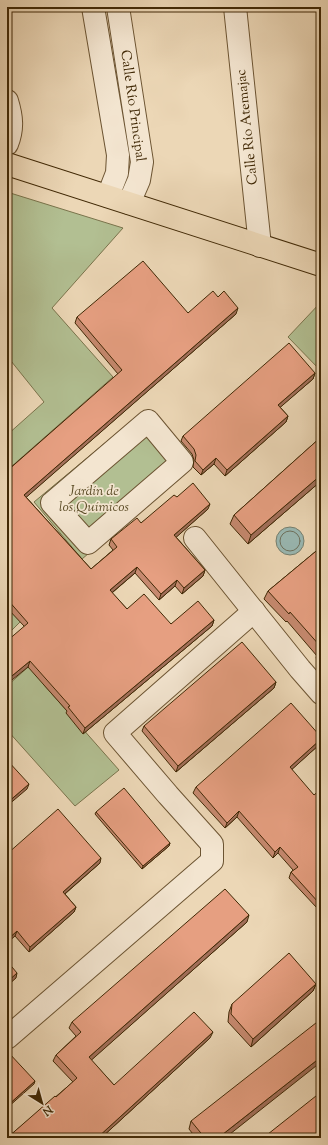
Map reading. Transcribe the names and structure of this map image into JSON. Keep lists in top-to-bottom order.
{
  "streets": {
    "street": ["Calle Río Principal", "Calle Río Atemajac"]
  },
  "parks": ["Jardín de los Químicos"],
  "north": "bottom right"
}
